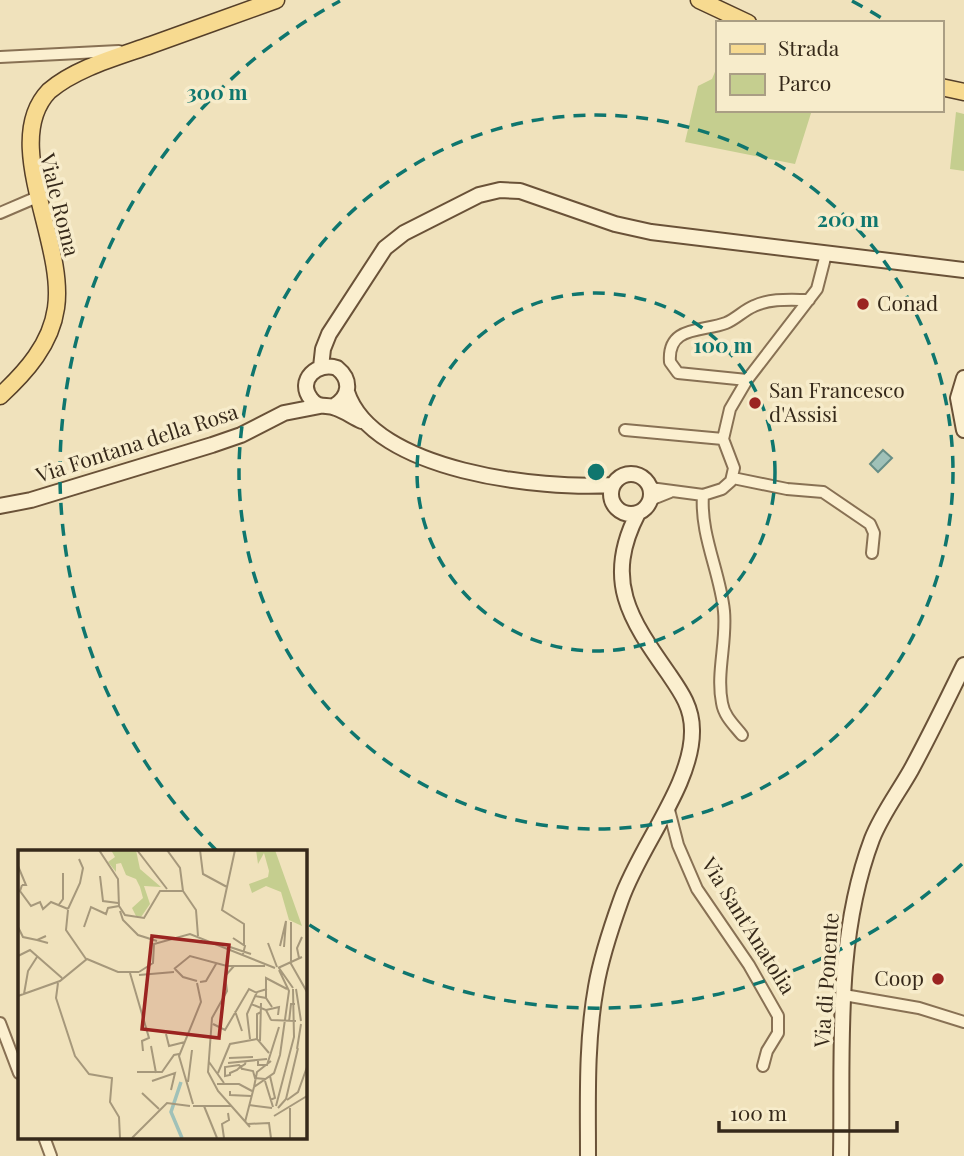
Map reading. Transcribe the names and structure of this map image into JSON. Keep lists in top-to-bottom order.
{
  "streets": {
    "main road": ["Viale Roma", "Via Fontana della Rosa", "Via di Ponente"],
    "street": ["Via Sant'Anatolia"]
  },
  "places": ["Conad", "San Francesco d'Assisi", "Coop"],
  "legend": ["Strada", "Parco"],
  "scale_bar": "100 m",
  "rings": ["300 m", "200 m", "100 m"]
}
